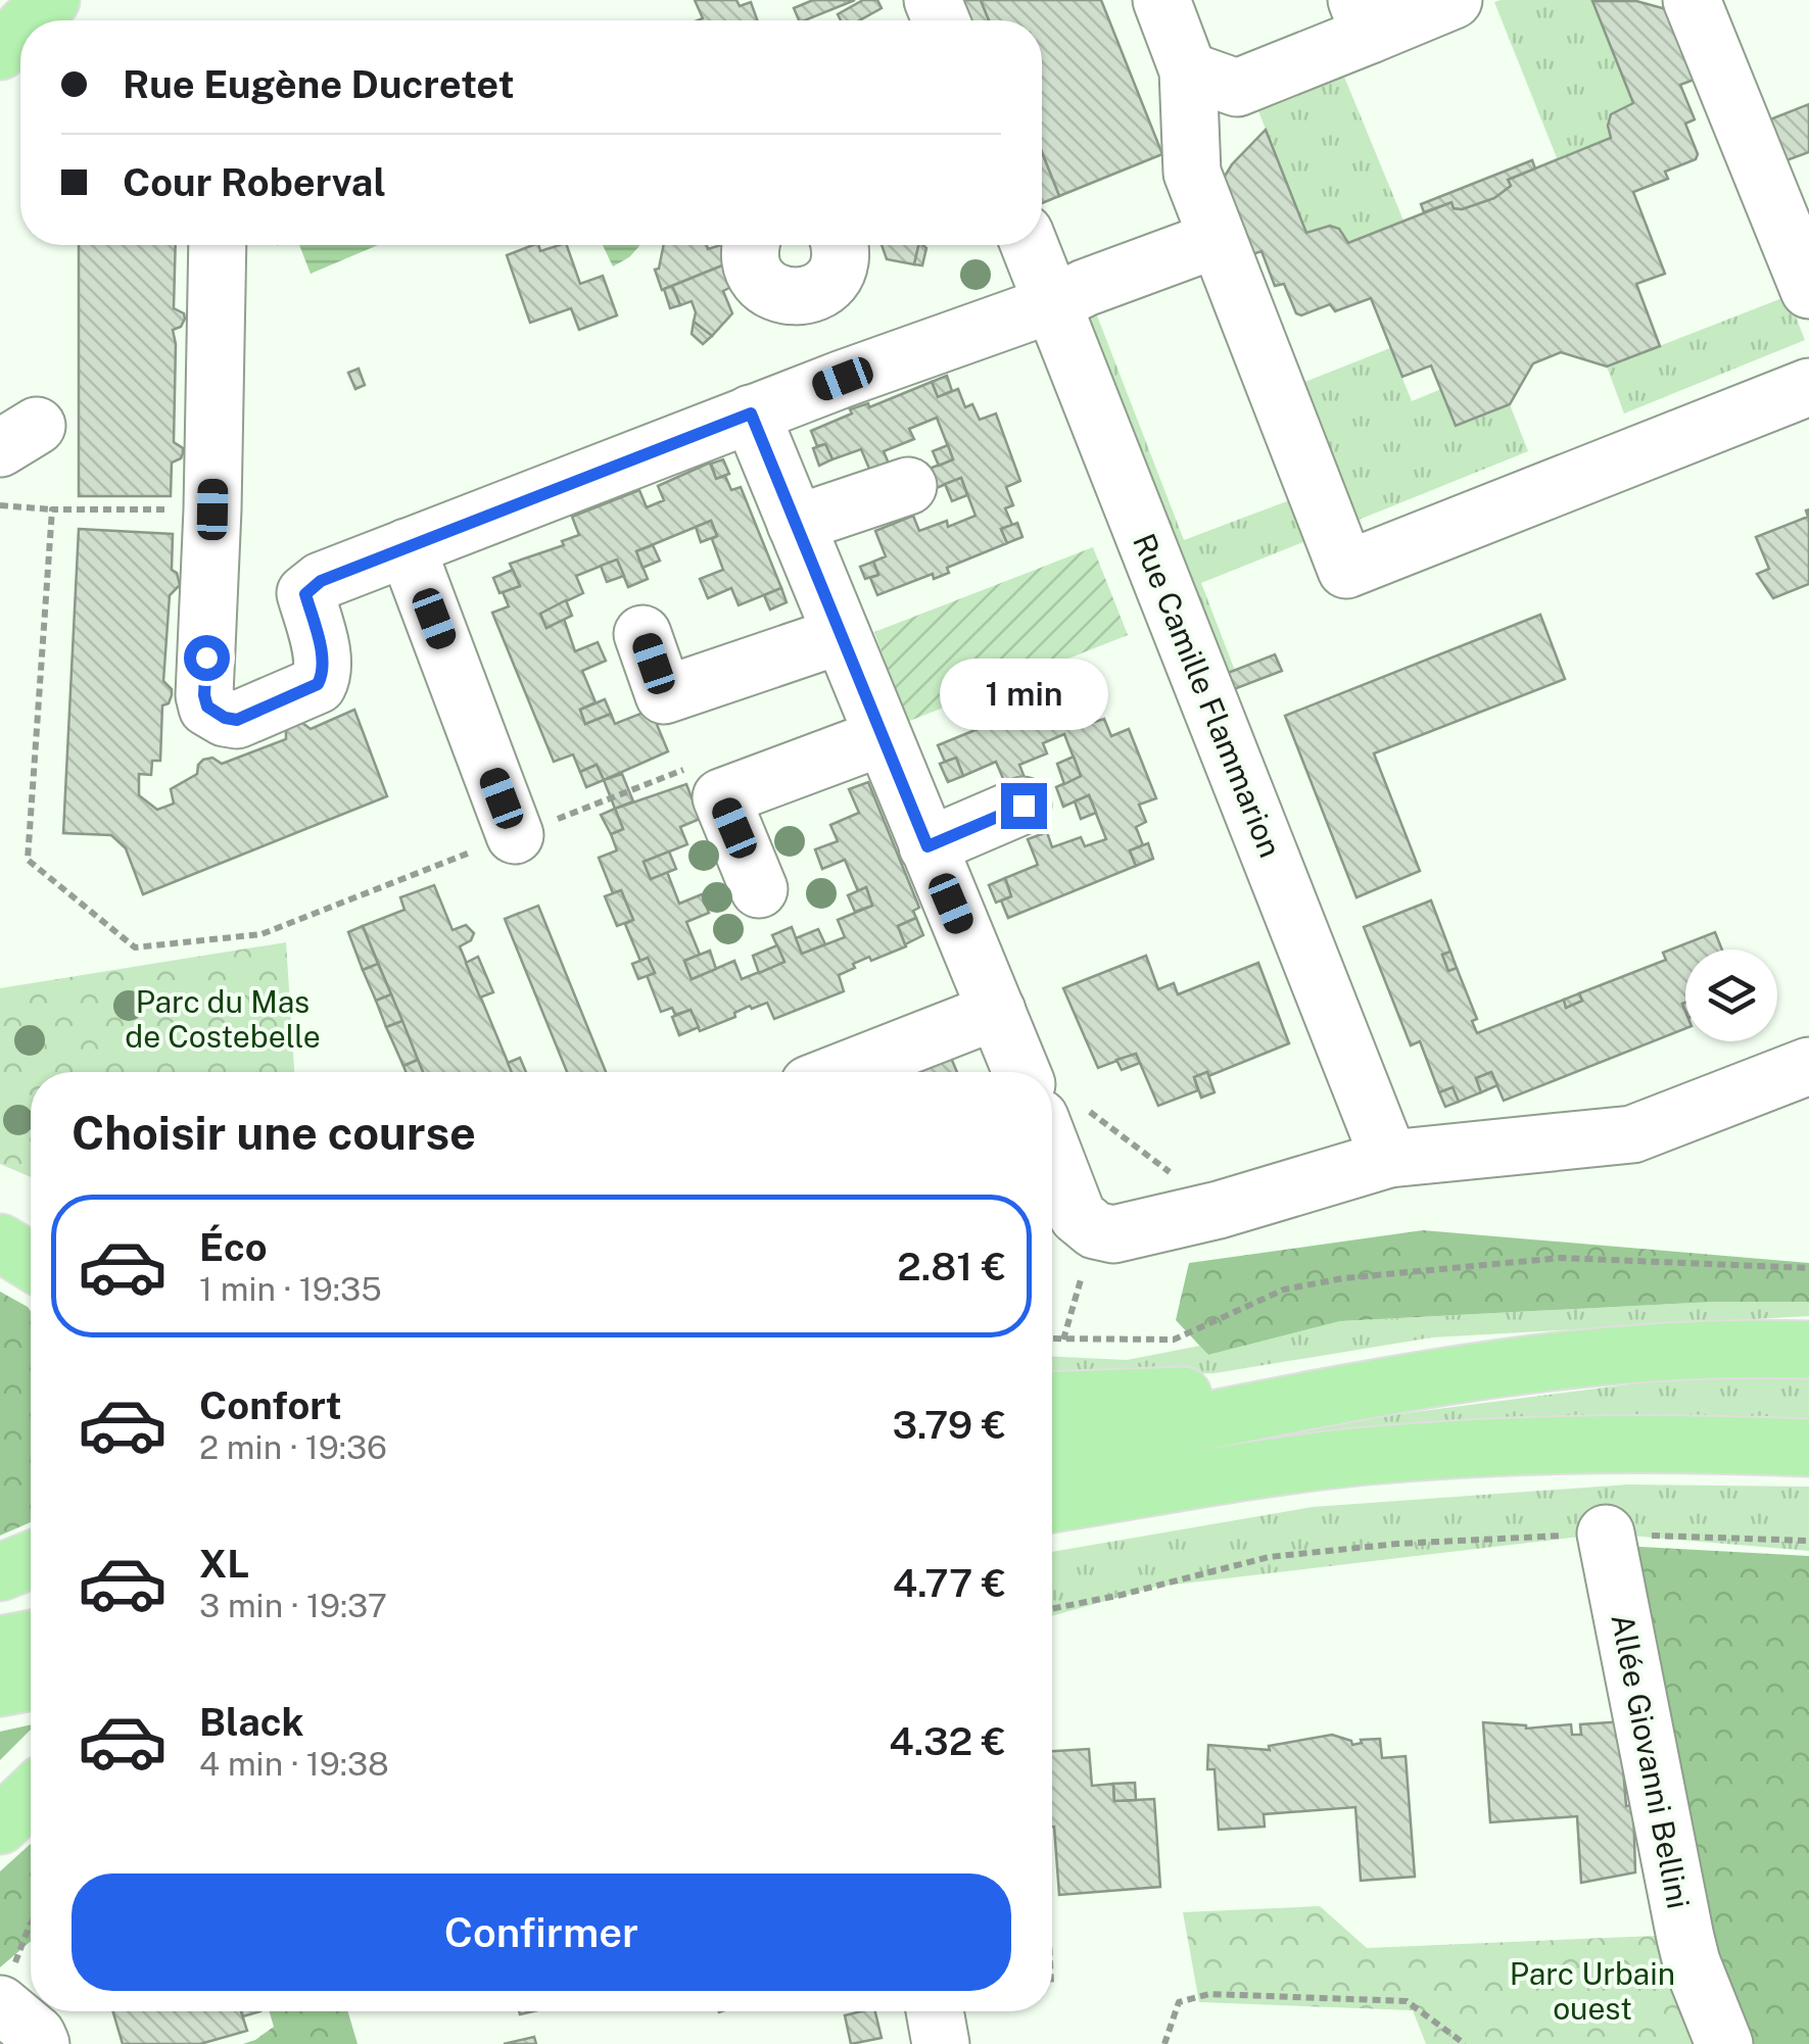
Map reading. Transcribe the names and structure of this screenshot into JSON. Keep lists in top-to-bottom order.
{
  "streets": {
    "street": ["Rue Camille Flammarion", "Allée Giovanni Bellini"]
  },
  "parks": ["Parc du Mas de Costebelle", "Parc Urbain ouest"],
  "page": {
    "banner": ["Rue Eugène Ducretet", "Cour Roberval"],
    "bubble": "1 min",
    "heading": "Choisir une course",
    "list": [
      {
        "name": "Éco",
        "note": "1 min · 19:35",
        "value": "2.81 €"
      },
      {
        "name": "Confort",
        "note": "2 min · 19:36",
        "value": "3.79 €"
      },
      {
        "name": "XL",
        "note": "3 min · 19:37",
        "value": "4.77 €"
      },
      {
        "name": "Black",
        "note": "4 min · 19:38",
        "value": "4.32 €"
      }
    ],
    "buttons": "Confirmer"
  }
}
